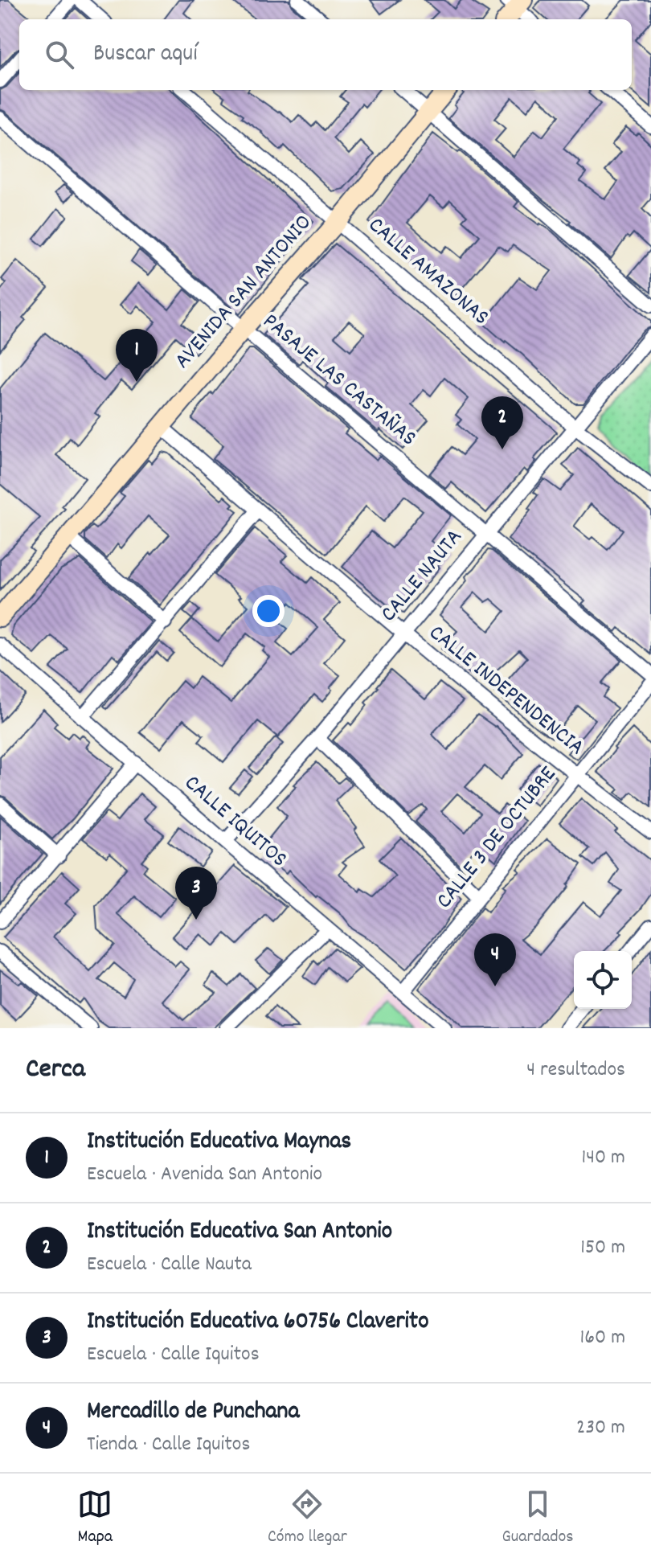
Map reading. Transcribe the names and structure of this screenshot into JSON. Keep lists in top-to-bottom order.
{
  "streets": {
    "main road": ["AVENIDA SAN ANTONIO"],
    "street": [
      "CALLE AMAZONAS",
      "PASAJE LAS CASTAÑAS",
      "CALLE NAUTA",
      "CALLE INDEPENDENCIA",
      "CALLE IQUITOS",
      "CALLE 3 DE OCTUBRE"
    ]
  },
  "crossings": [
    ["CALLE AMAZONAS", "AVENIDA SAN ANTONIO"],
    ["CALLE AMAZONAS", "CALLE NAUTA"],
    ["AVENIDA SAN ANTONIO", "PASAJE LAS CASTAÑAS"],
    ["AVENIDA SAN ANTONIO", "CALLE INDEPENDENCIA"],
    ["PASAJE LAS CASTAÑAS", "CALLE NAUTA"],
    ["CALLE NAUTA", "CALLE INDEPENDENCIA"],
    ["CALLE NAUTA", "CALLE IQUITOS"],
    ["CALLE INDEPENDENCIA", "CALLE 3 DE OCTUBRE"],
    ["CALLE IQUITOS", "CALLE 3 DE OCTUBRE"]
  ],
  "page": {
    "search": "Buscar aquí",
    "pins": [
      "1",
      "2",
      "3",
      "4"
    ],
    "heading": ["Cerca", "4 resultados"],
    "list": [
      {
        "mark": "1",
        "name": "Institución Educativa Maynas",
        "note": "Escuela · Avenida San Antonio",
        "value": "140 m"
      },
      {
        "mark": "2",
        "name": "Institución Educativa San Antonio",
        "note": "Escuela · Calle Nauta",
        "value": "150 m"
      },
      {
        "mark": "3",
        "name": "Institución Educativa 60756 Claverito",
        "note": "Escuela · Calle Iquitos",
        "value": "160 m"
      },
      {
        "mark": "4",
        "name": "Mercadillo de Punchana",
        "note": "Tienda · Calle Iquitos",
        "value": "230 m"
      }
    ],
    "nav": ["Mapa", "Cómo llegar", "Guardados"]
  }
}
